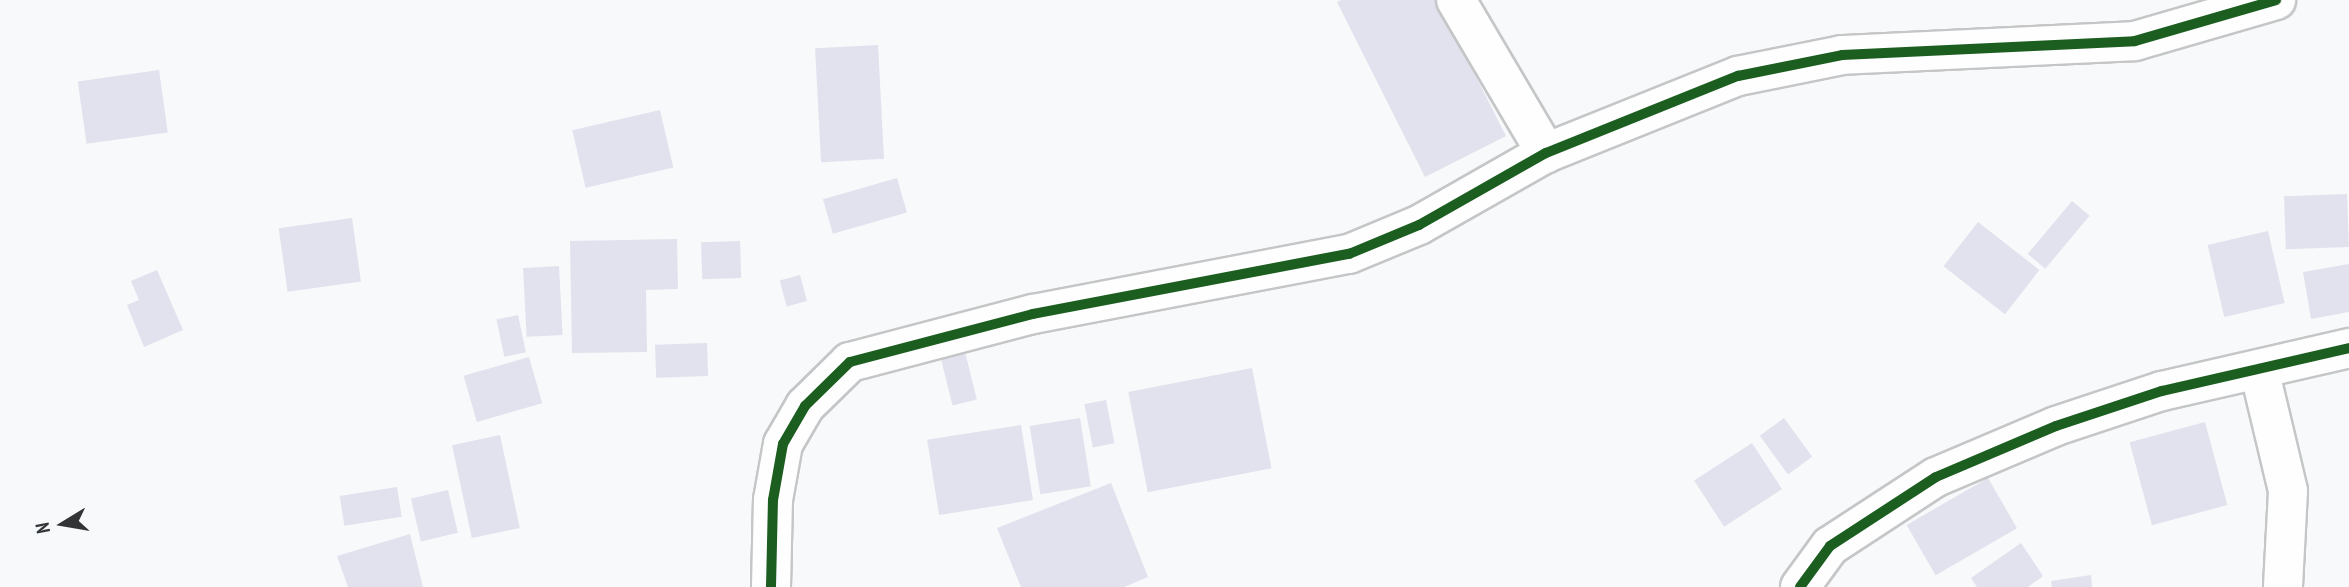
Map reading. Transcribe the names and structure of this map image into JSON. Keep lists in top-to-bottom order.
{
  "north": "left"
}
